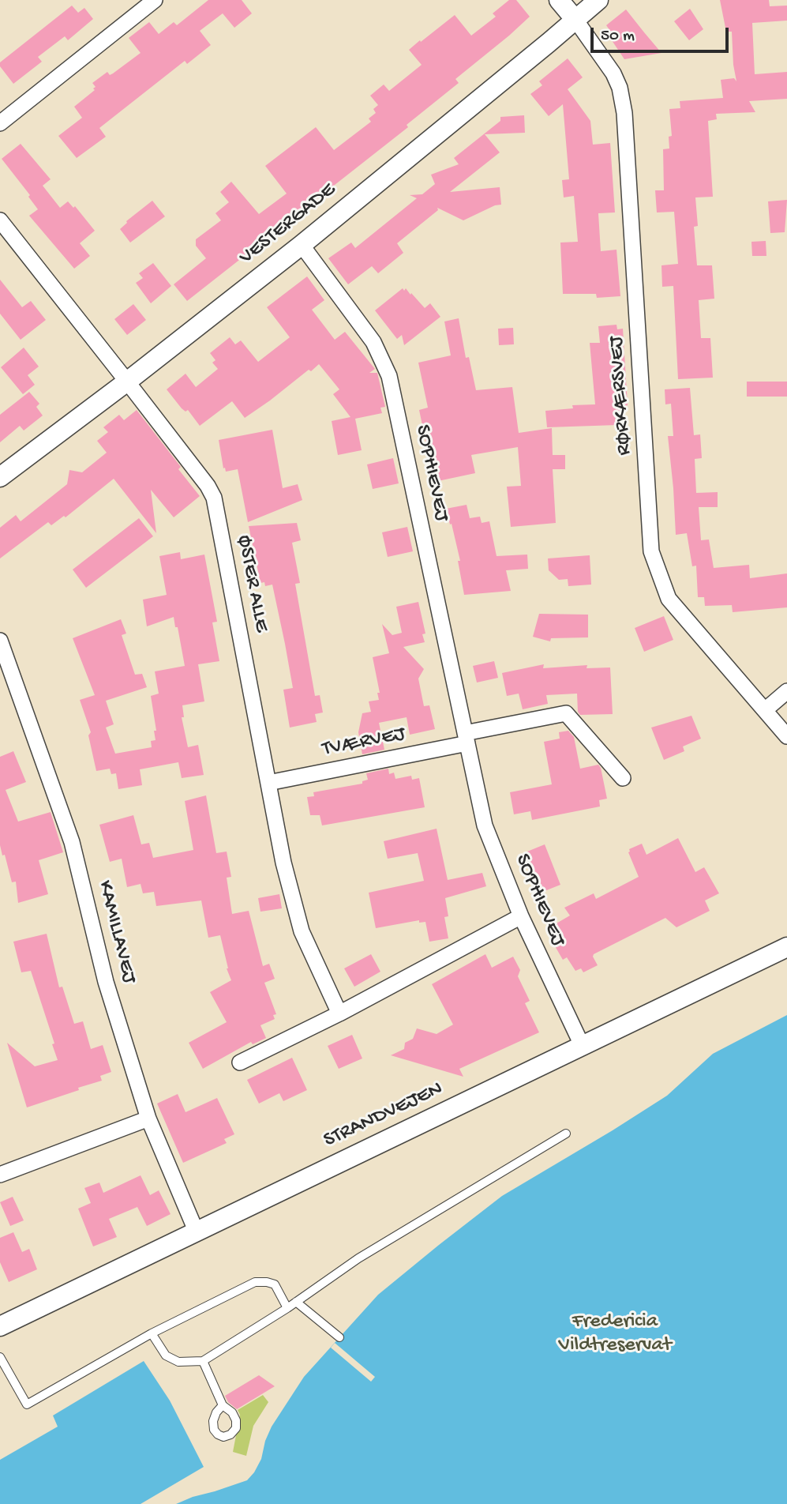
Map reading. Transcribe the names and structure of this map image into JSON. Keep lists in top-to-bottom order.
{
  "streets": {
    "street": [
      "VESTERGADE",
      "RØRKÆRSVEJ",
      "SOPHIEVEJ",
      "ØSTER ALLE",
      "TVÆRVEJ",
      "KAMILLAVEJ",
      "STRANDVEJEN"
    ]
  },
  "crossings": [
    ["VESTERGADE", "RØRKÆRSVEJ"],
    ["VESTERGADE", "SOPHIEVEJ"],
    ["VESTERGADE", "ØSTER ALLE"],
    ["SOPHIEVEJ", "TVÆRVEJ"],
    ["SOPHIEVEJ", "STRANDVEJEN"],
    ["ØSTER ALLE", "TVÆRVEJ"],
    ["KAMILLAVEJ", "STRANDVEJEN"]
  ],
  "parks": ["Fredericia Vildtreservat"],
  "scale_bar": "50 m"
}
